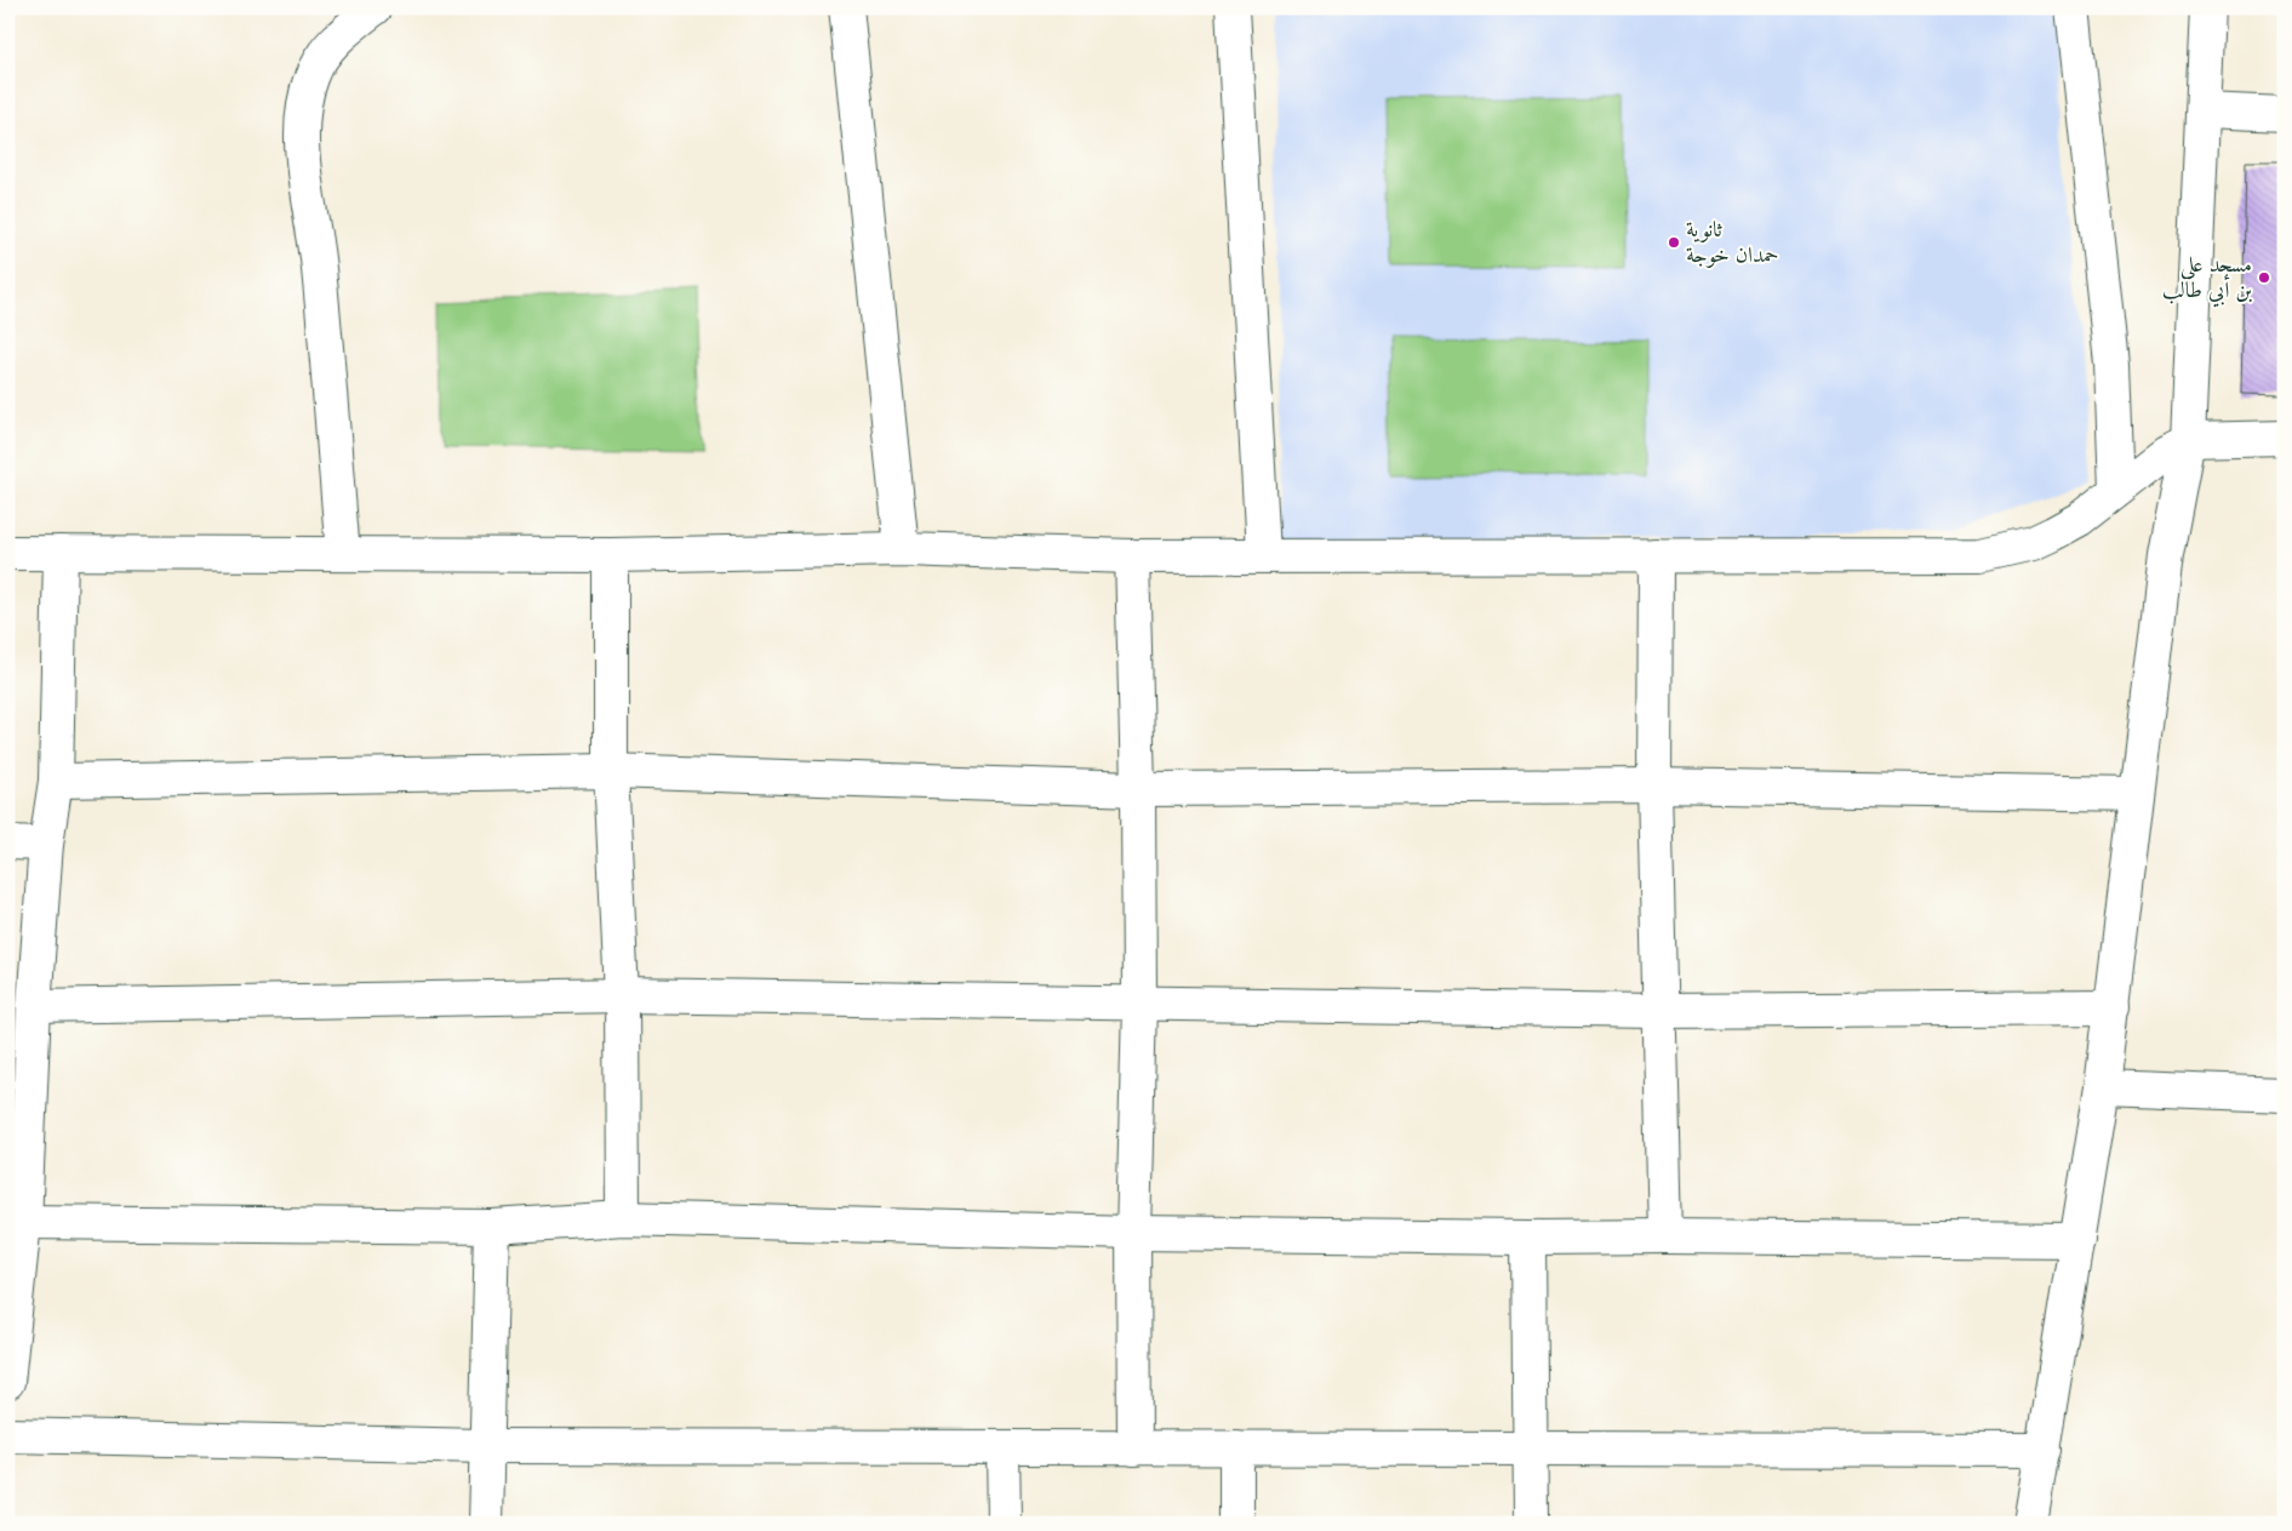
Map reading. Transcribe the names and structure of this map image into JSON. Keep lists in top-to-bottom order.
{
  "places": ["ثانوية حمدان خوجة", "مسجد علي بن أبي طالب"]
}
